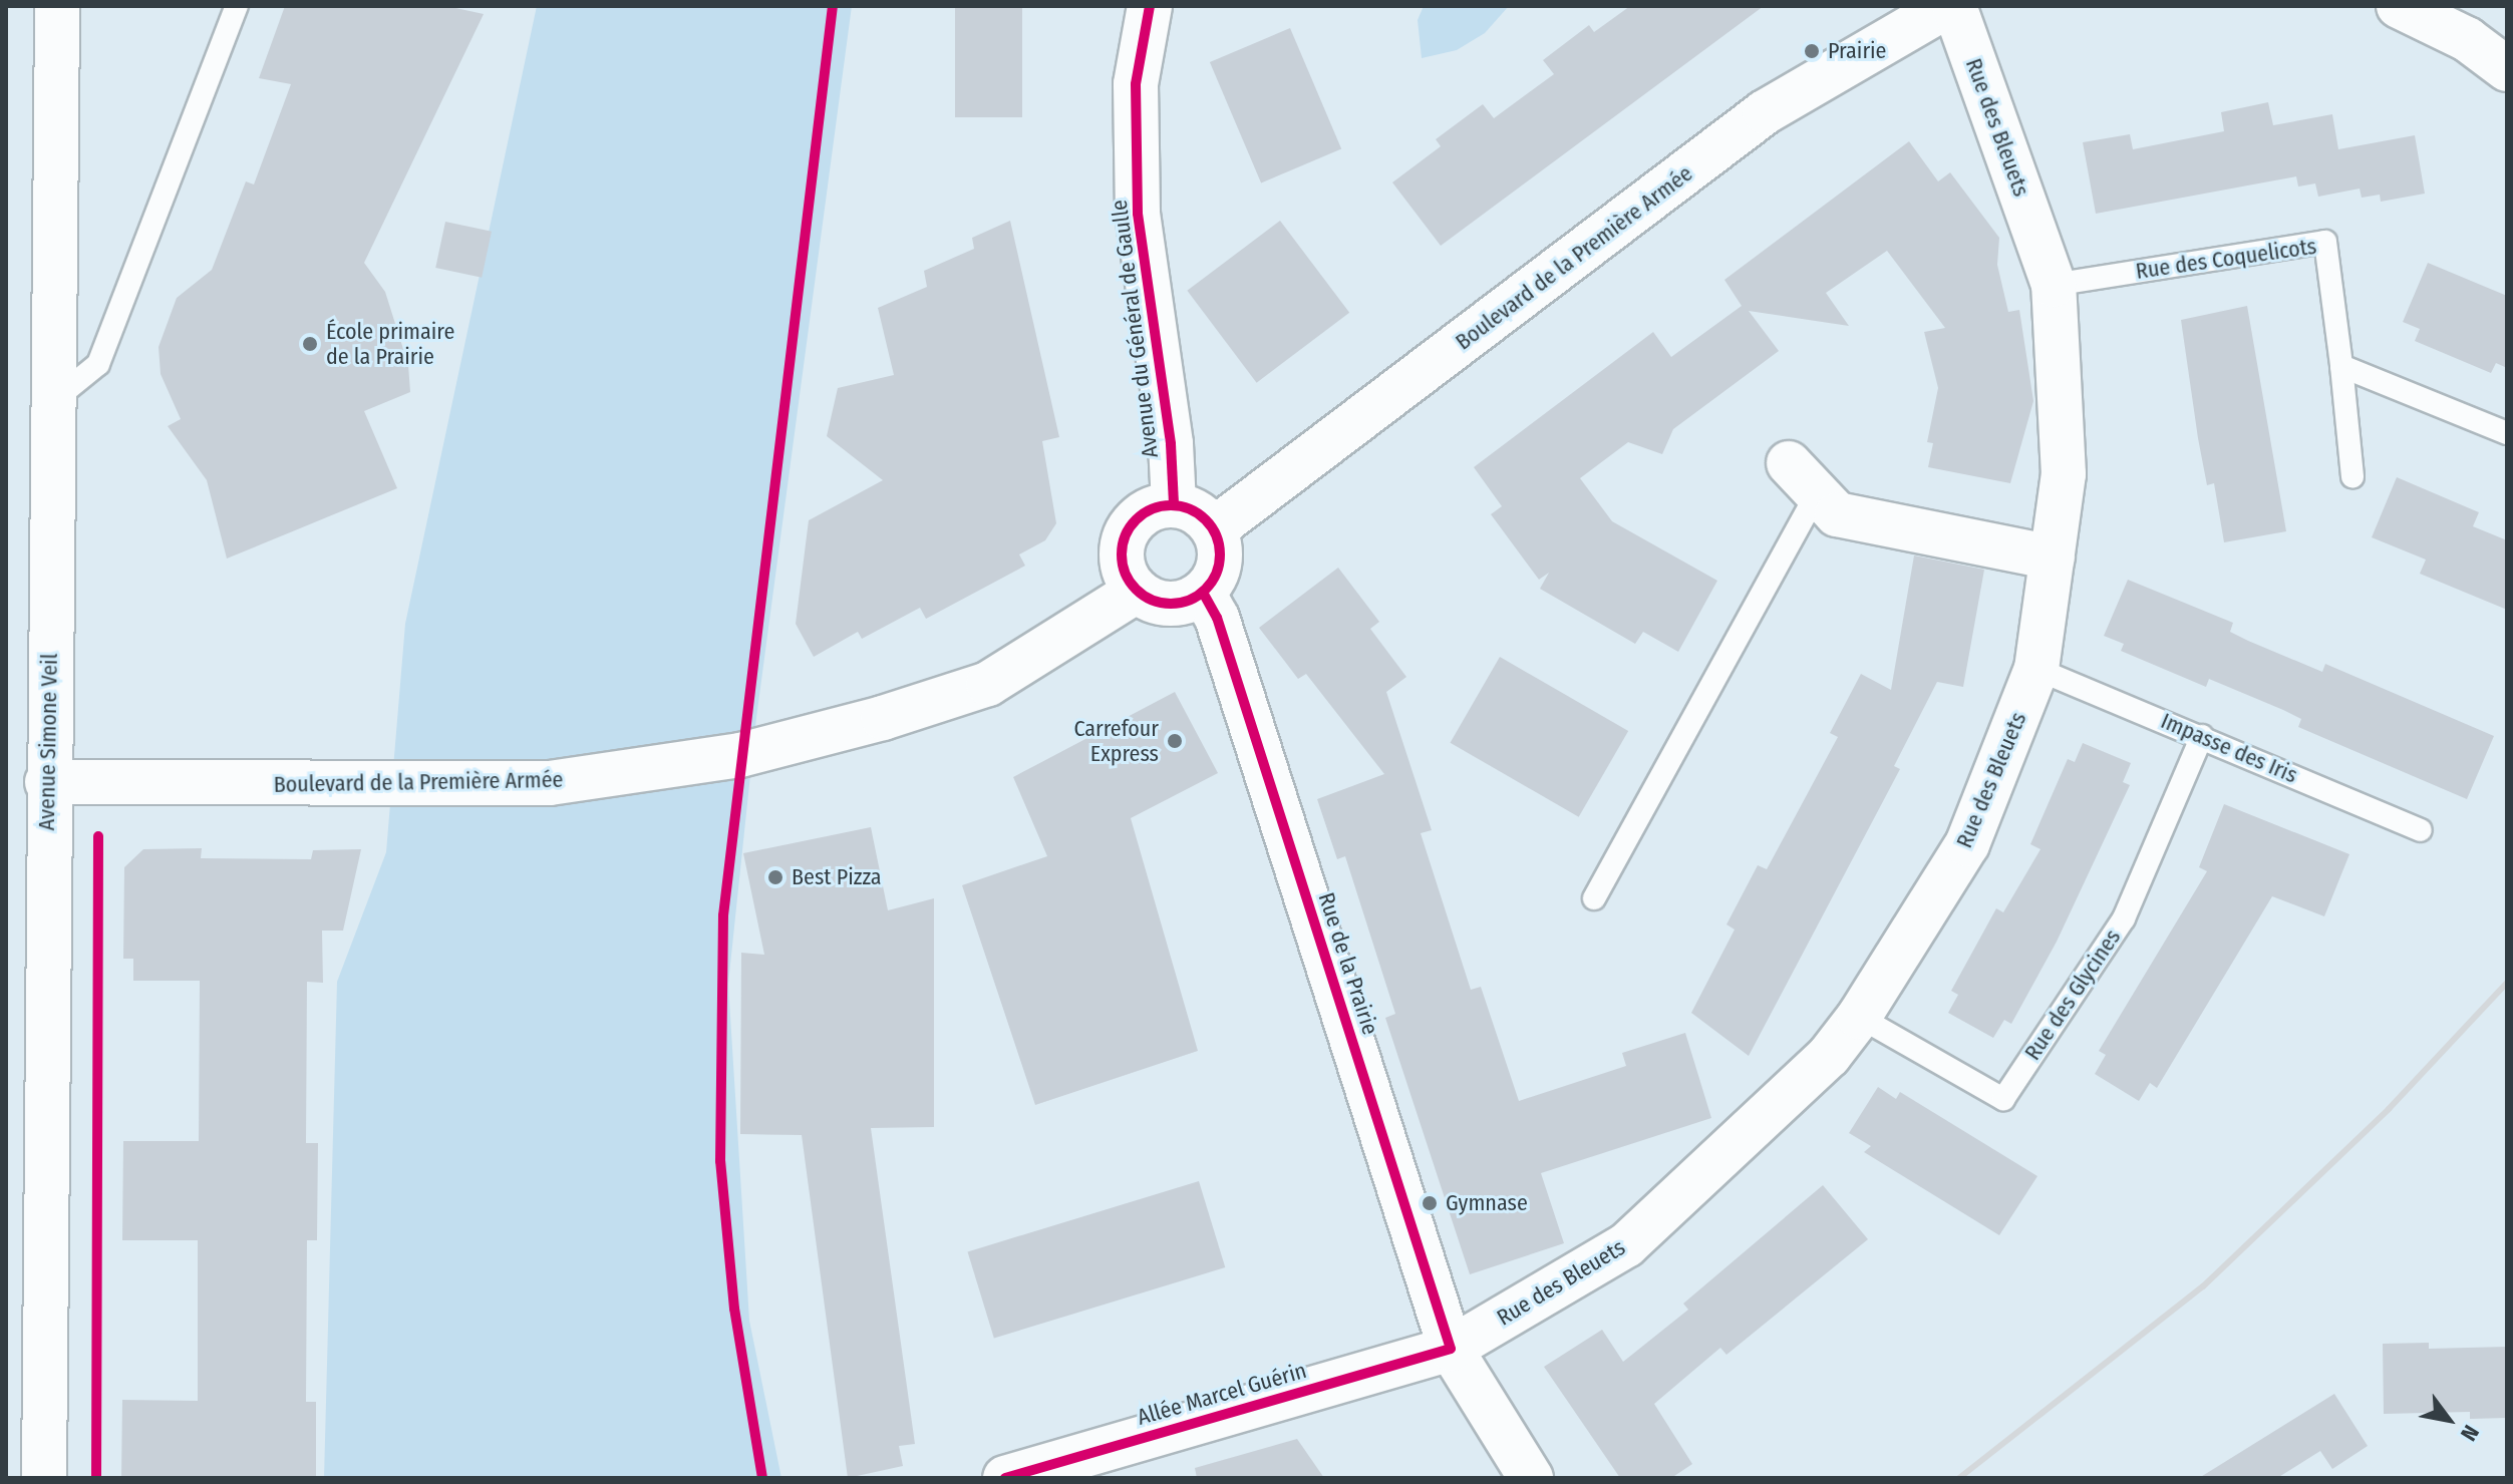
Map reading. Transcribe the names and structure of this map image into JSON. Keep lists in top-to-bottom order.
{
  "streets": {
    "street": [
      "Rue des Bleuets",
      "Boulevard de la Première Armée",
      "Avenue du Général de Gaulle",
      "Avenue Simone Veil",
      "Rue de la Prairie",
      "Allée Marcel Guérin"
    ],
    "lane": ["Rue des Coquelicots", "Impasse des Iris", "Rue des Glycines"]
  },
  "crossings": [
    ["Rue des Bleuets", "Rue des Coquelicots"],
    ["Rue des Bleuets", "Impasse des Iris"],
    ["Rue des Bleuets", "Rue de la Prairie"],
    ["Rue des Bleuets", "Rue des Glycines"],
    ["Rue des Bleuets", "Allée Marcel Guérin"],
    ["Boulevard de la Première Armée", "Avenue du Général de Gaulle"],
    ["Boulevard de la Première Armée", "Avenue Simone Veil"],
    ["Boulevard de la Première Armée", "Rue de la Prairie"],
    ["Avenue du Général de Gaulle", "Rue de la Prairie"],
    ["Impasse des Iris", "Rue des Glycines"],
    ["Rue de la Prairie", "Allée Marcel Guérin"]
  ],
  "places": [
    "Prairie",
    "École primaire de la Prairie",
    "Carrefour Express",
    "Best Pizza",
    "Gymnase"
  ],
  "north": "bottom right"
}
